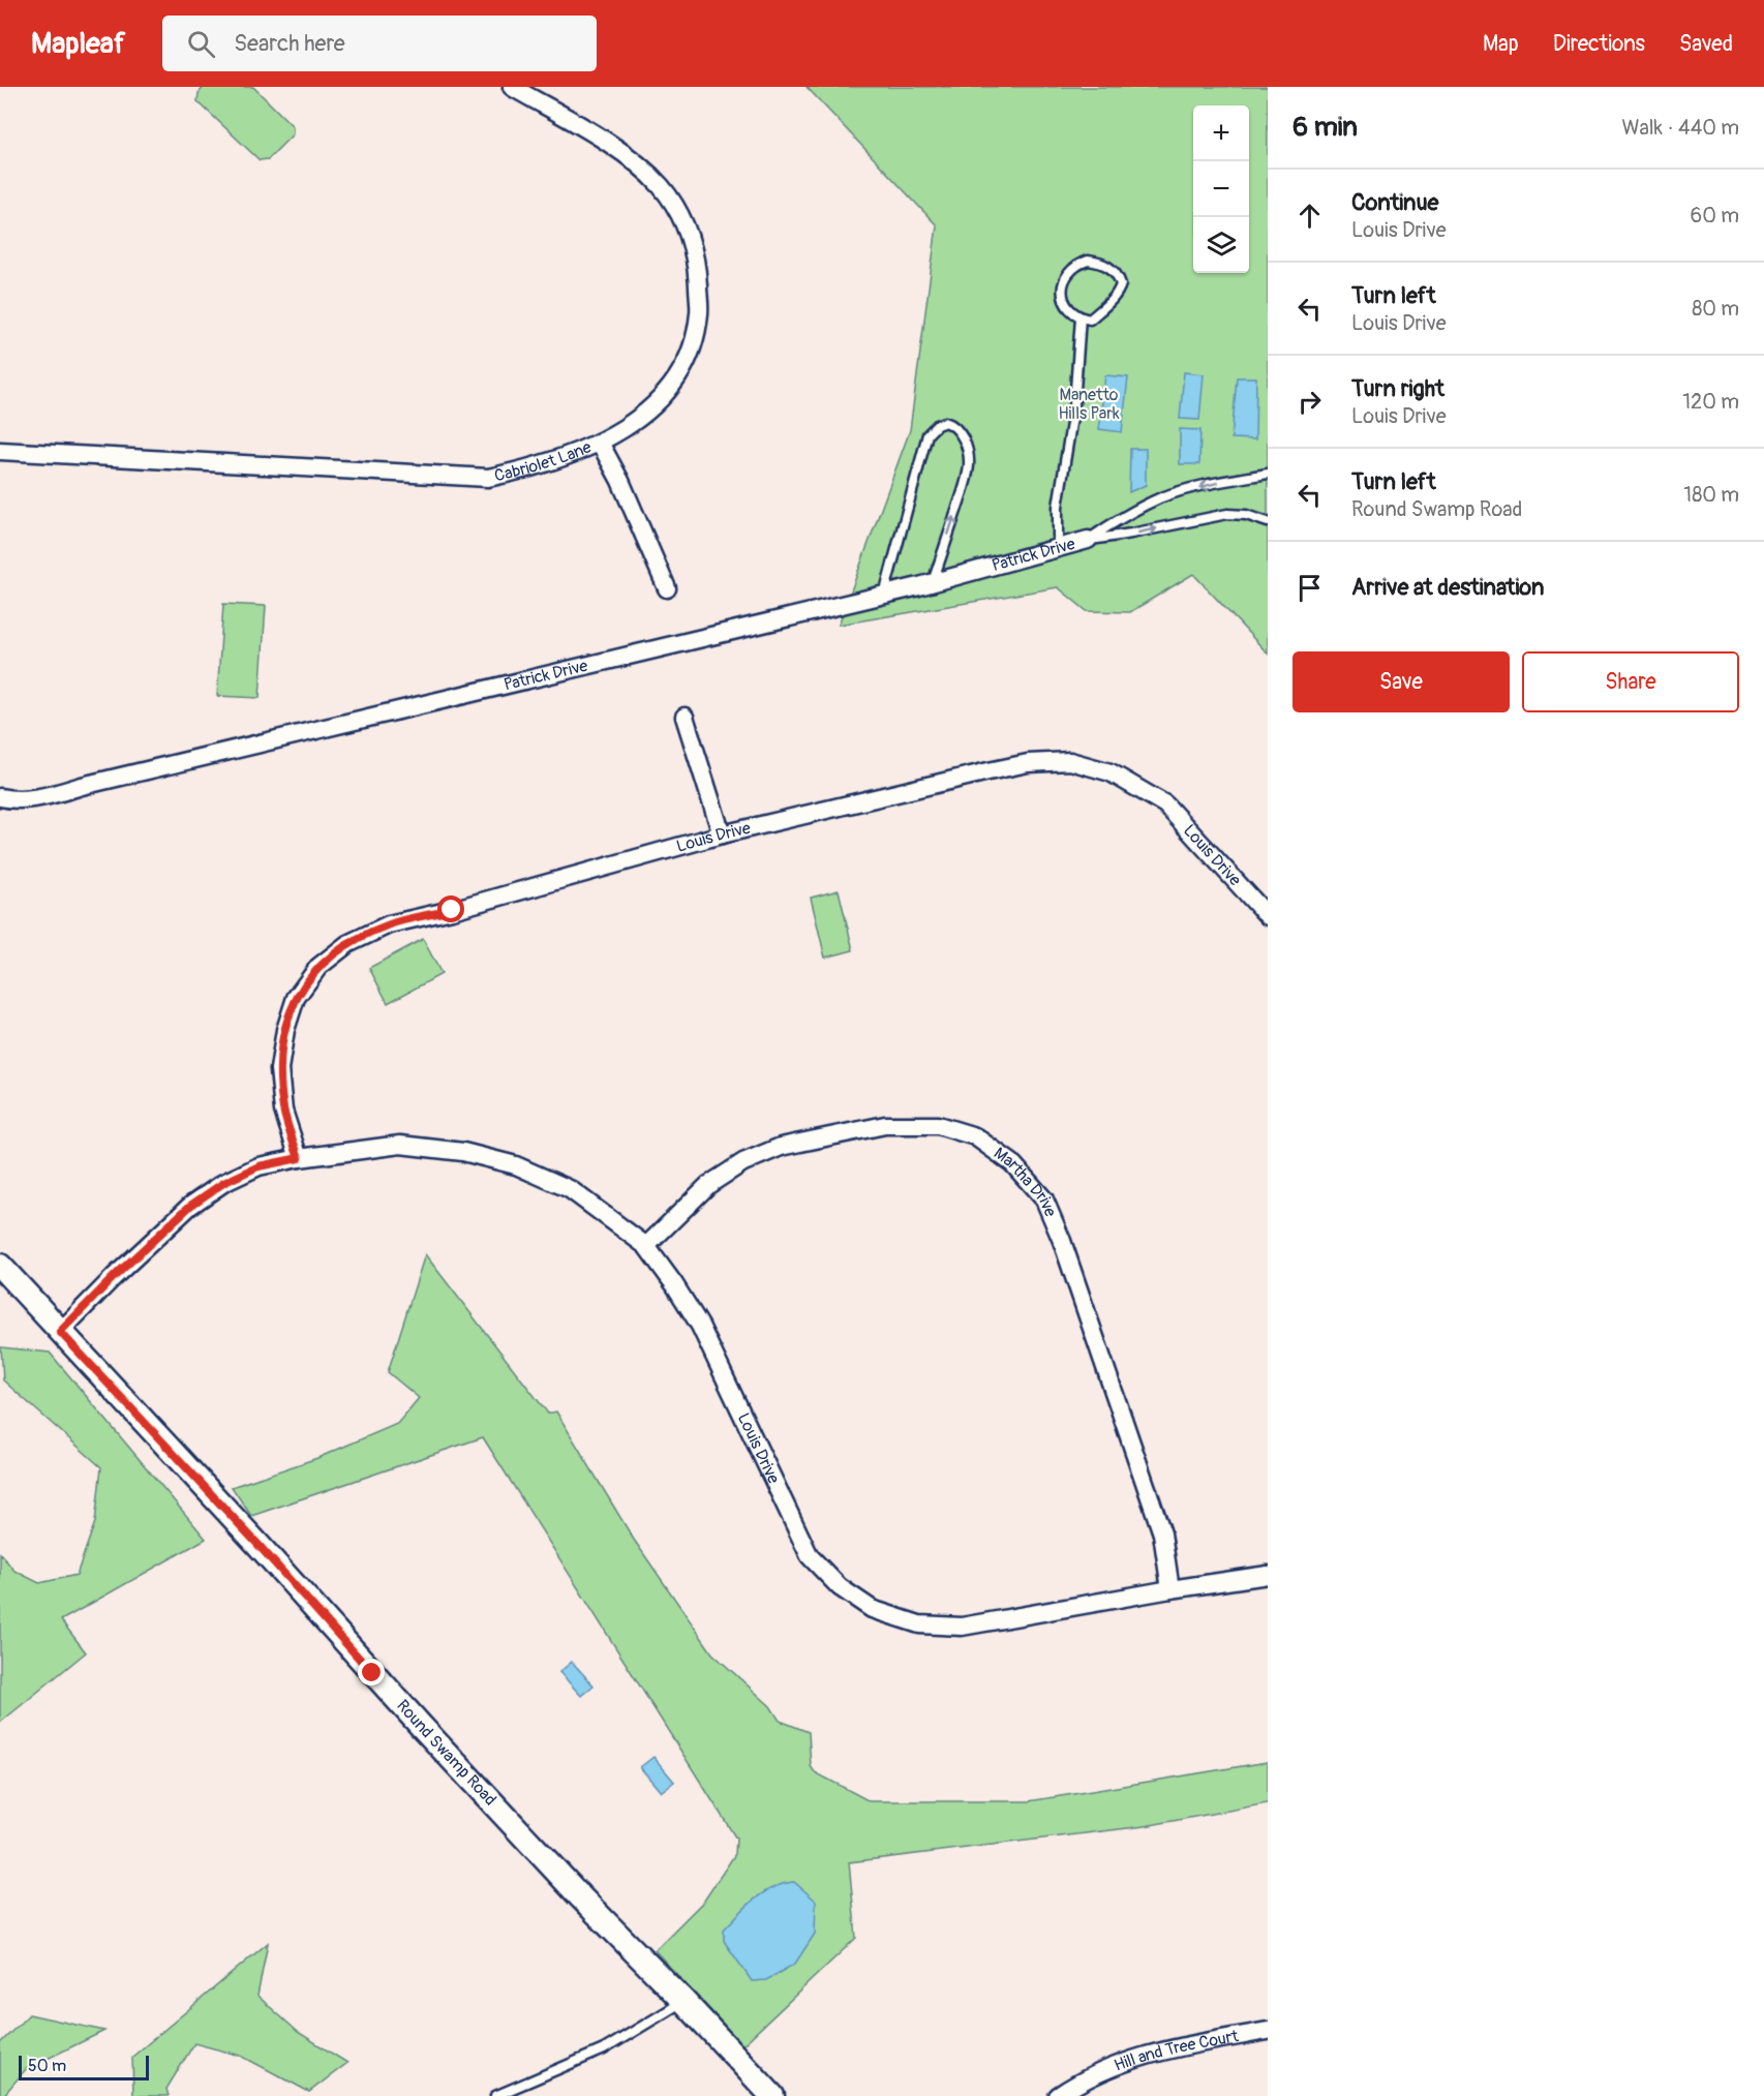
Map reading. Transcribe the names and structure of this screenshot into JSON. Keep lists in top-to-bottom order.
{
  "streets": {
    "street": [
      "Cabriolet Lane",
      "Patrick Drive",
      "Louis Drive",
      "Martha Drive",
      "Round Swamp Road",
      "Hill and Tree Court"
    ]
  },
  "crossings": [
    ["Louis Drive", "Martha Drive"],
    ["Louis Drive", "Round Swamp Road"]
  ],
  "parks": ["Manetto Hills Park"],
  "scale_bar": "50 m",
  "page": {
    "header": "Mapleaf",
    "search": "Search here",
    "nav": ["Map", "Directions", "Saved"],
    "heading": ["6 min", "Walk · 440 m"],
    "map_buttons": ["+", "−"],
    "list": [
      ["Continue", "Louis Drive", "60 m"],
      ["Turn left", "Louis Drive", "80 m"],
      ["Turn right", "Louis Drive", "120 m"],
      ["Turn left", "Round Swamp Road", "180 m"],
      "Arrive at destination"
    ],
    "buttons": ["Save", "Share"],
    "scale": "50 m"
  }
}
